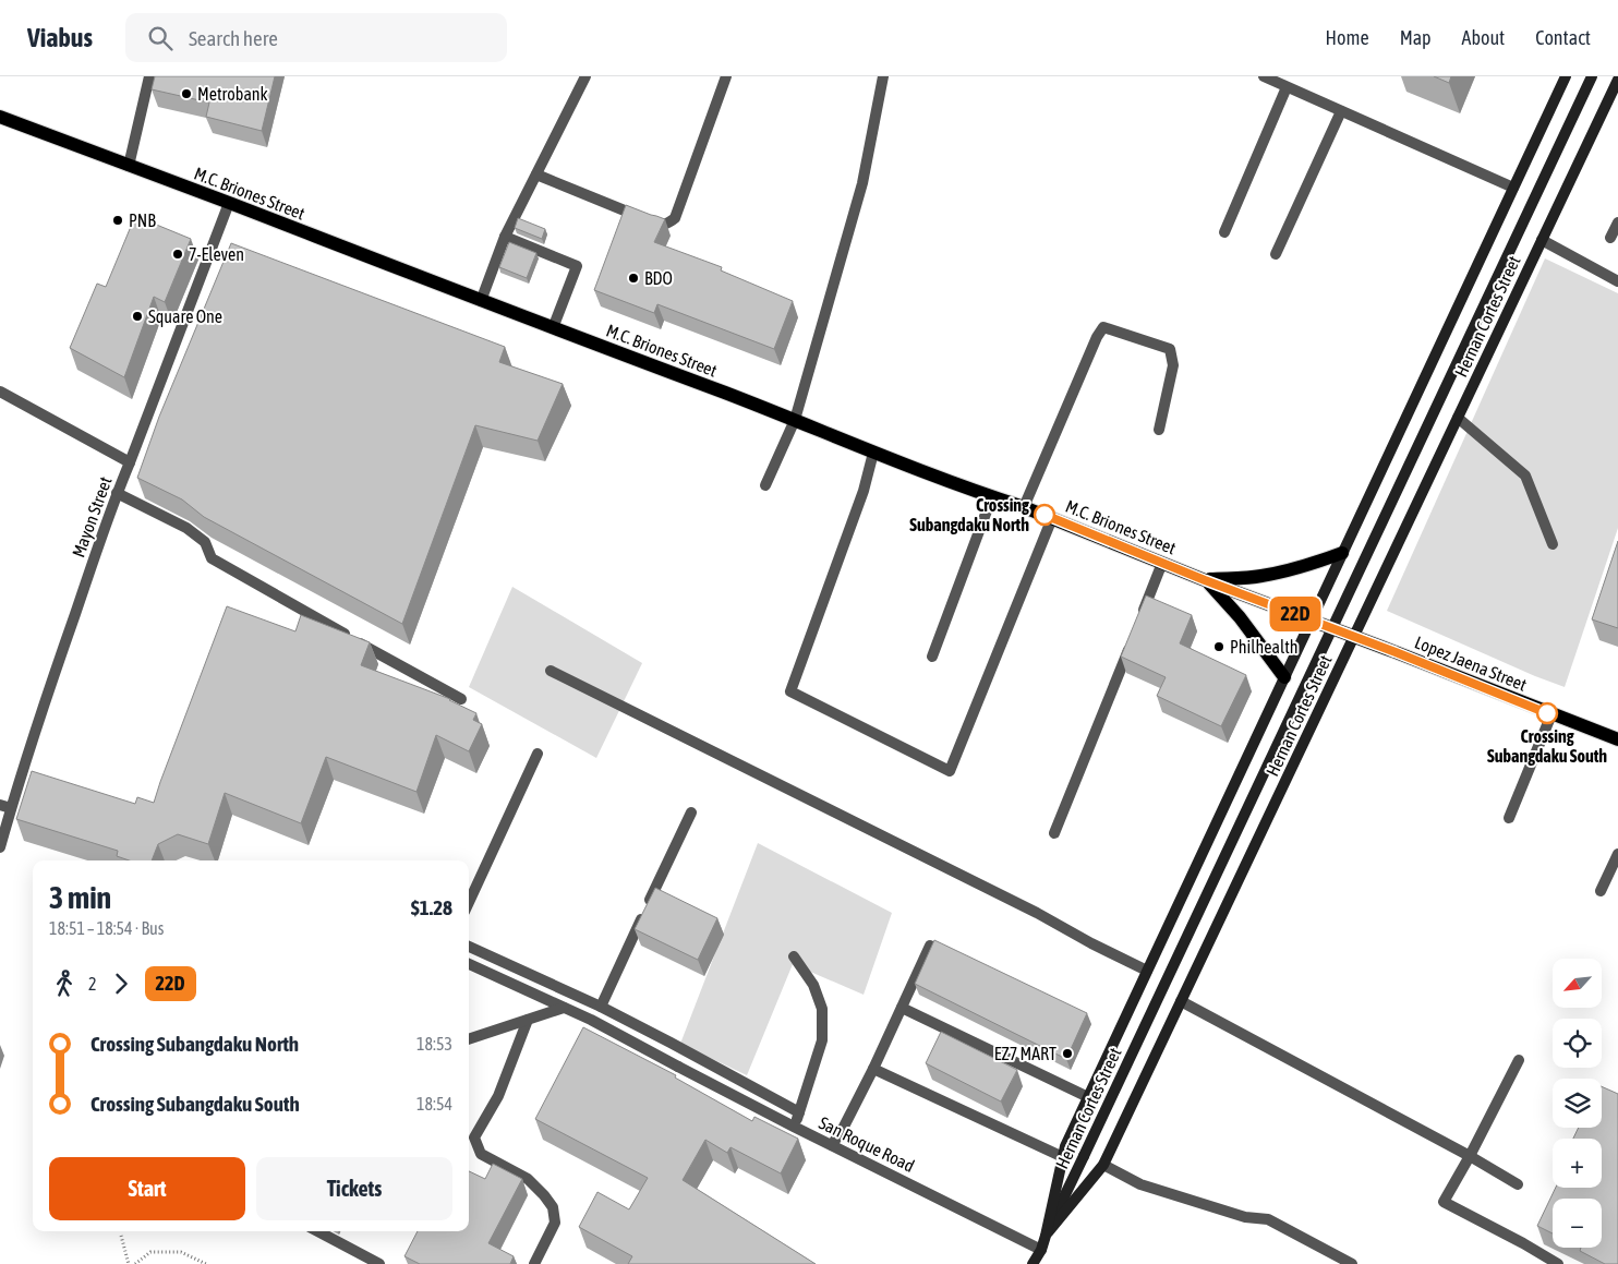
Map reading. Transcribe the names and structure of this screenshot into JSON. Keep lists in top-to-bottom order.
{
  "streets": {
    "main road": ["M.C. Briones Street", "Hernan Cortes Street", "Lopez Jaena Street"],
    "street": ["Mayon Street", "San Roque Road"]
  },
  "crossings": [
    ["M.C. Briones Street", "Hernan Cortes Street"],
    ["M.C. Briones Street", "Mayon Street"],
    ["M.C. Briones Street", "Lopez Jaena Street"],
    ["Hernan Cortes Street", "Lopez Jaena Street"],
    ["Hernan Cortes Street", "San Roque Road"]
  ],
  "places": [
    "Metrobank",
    "PNB",
    "7-Eleven",
    "BDO",
    "Square One",
    "Crossing Subangdaku North",
    "Philhealth",
    "Crossing Subangdaku South",
    "EZ7 MART"
  ],
  "lines": ["bus line 22D"],
  "north": "bottom left",
  "page": {
    "header": "Viabus",
    "search": "Search here",
    "nav": [
      "Home",
      "Map",
      "About",
      "Contact"
    ],
    "on_map": "22D",
    "heading": ["3 min", "18:51 – 18:54 · Bus", "$1.28"],
    "legs": ["2", "22D"],
    "map_buttons": ["+", "−"],
    "list": [
      {
        "name": "Crossing Subangdaku North",
        "value": "18:53"
      },
      {
        "name": "Crossing Subangdaku South",
        "value": "18:54"
      }
    ],
    "buttons": ["Start", "Tickets"]
  }
}
